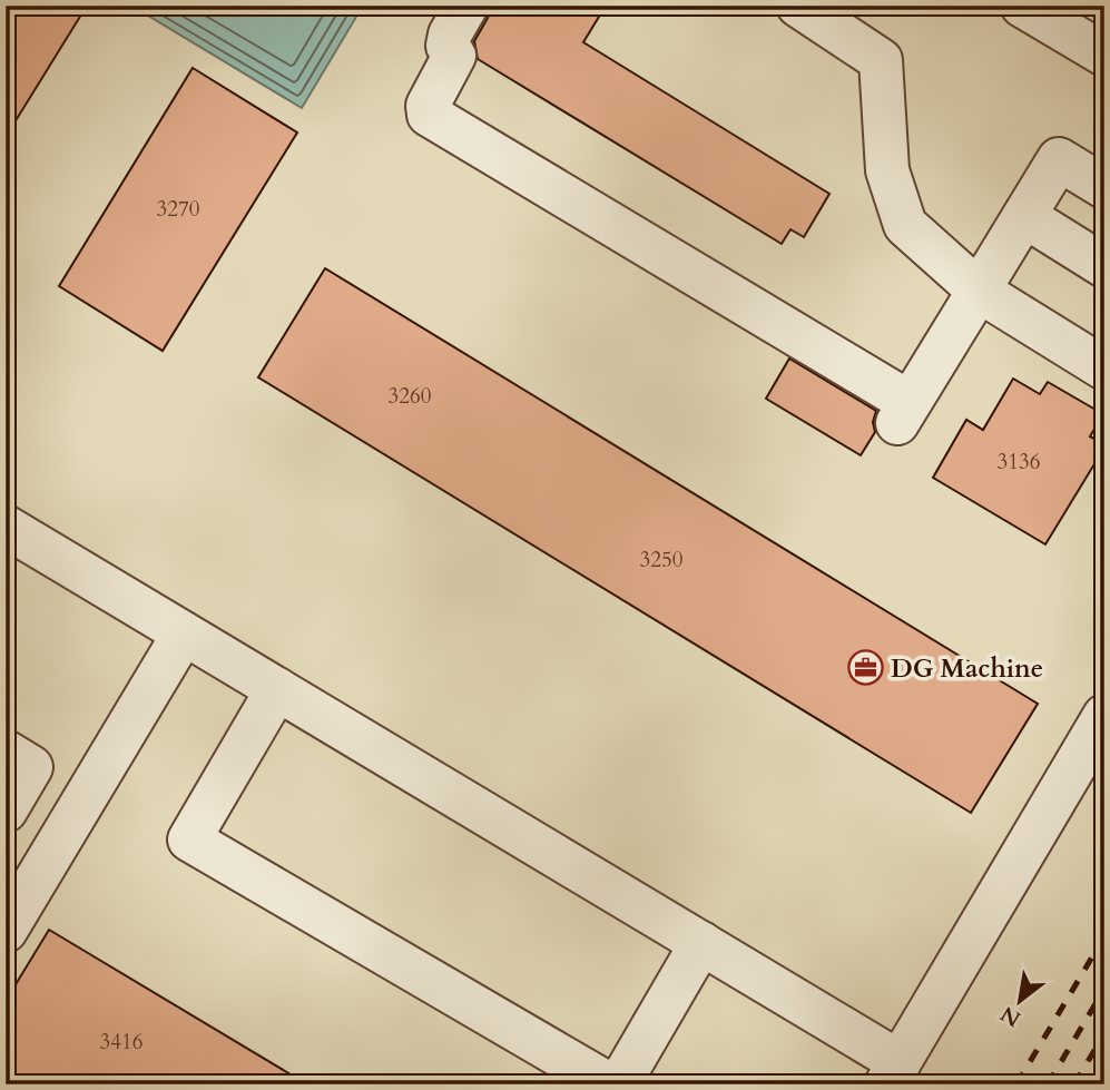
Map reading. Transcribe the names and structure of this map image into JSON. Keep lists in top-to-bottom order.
{
  "places": {
    "office": ["DG Machine"]
  },
  "house_numbers": [
    "3270",
    "3260",
    "3136",
    "3250",
    "3416"
  ],
  "north": "bottom left"
}
